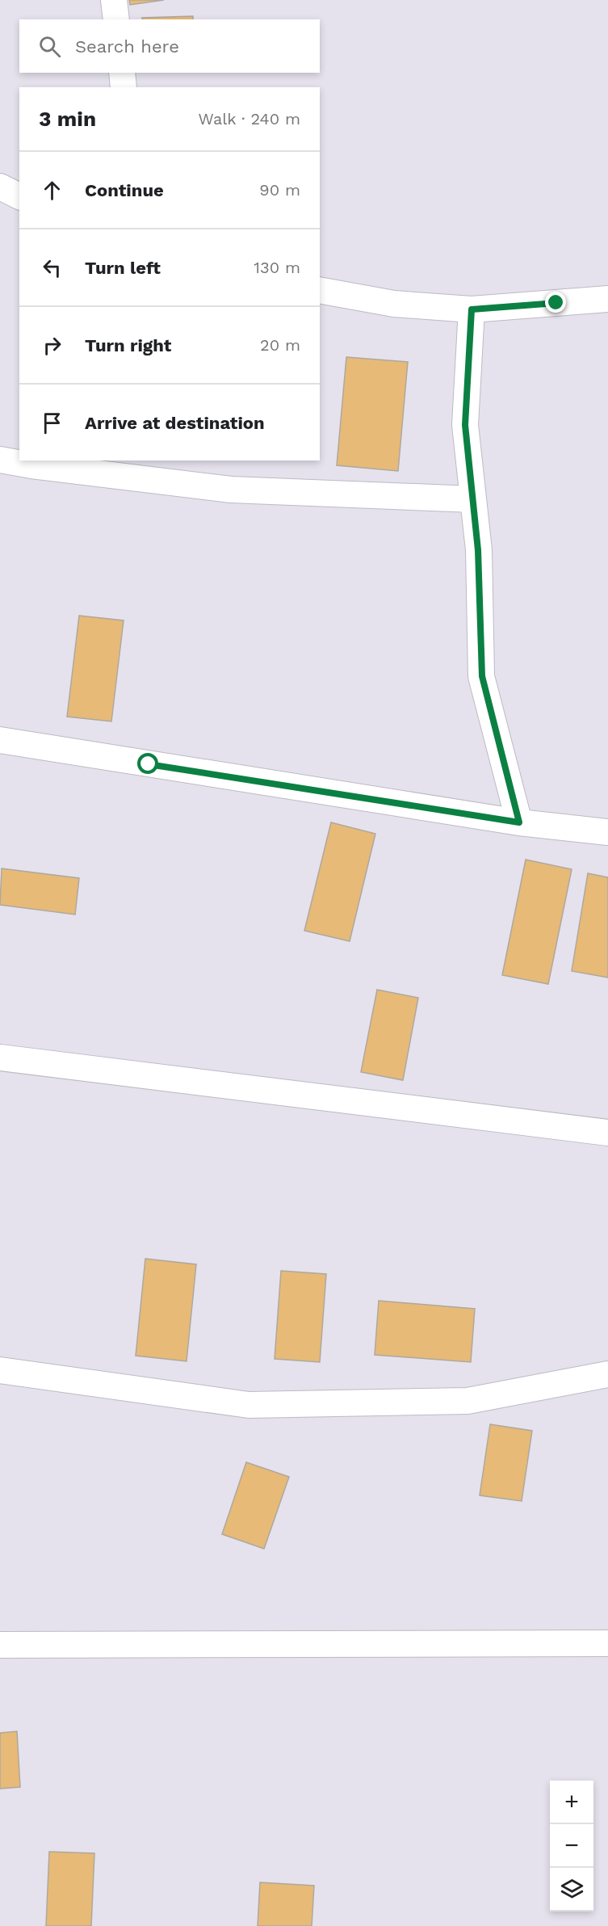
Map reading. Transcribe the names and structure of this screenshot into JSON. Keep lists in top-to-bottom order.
{
  "page": {
    "search": "Search here",
    "heading": ["3 min", "Walk · 240 m"],
    "list": [
      ["Continue", "90 m"],
      ["Turn left", "130 m"],
      ["Turn right", "20 m"],
      "Arrive at destination"
    ],
    "map_buttons": ["+", "−"]
  }
}
